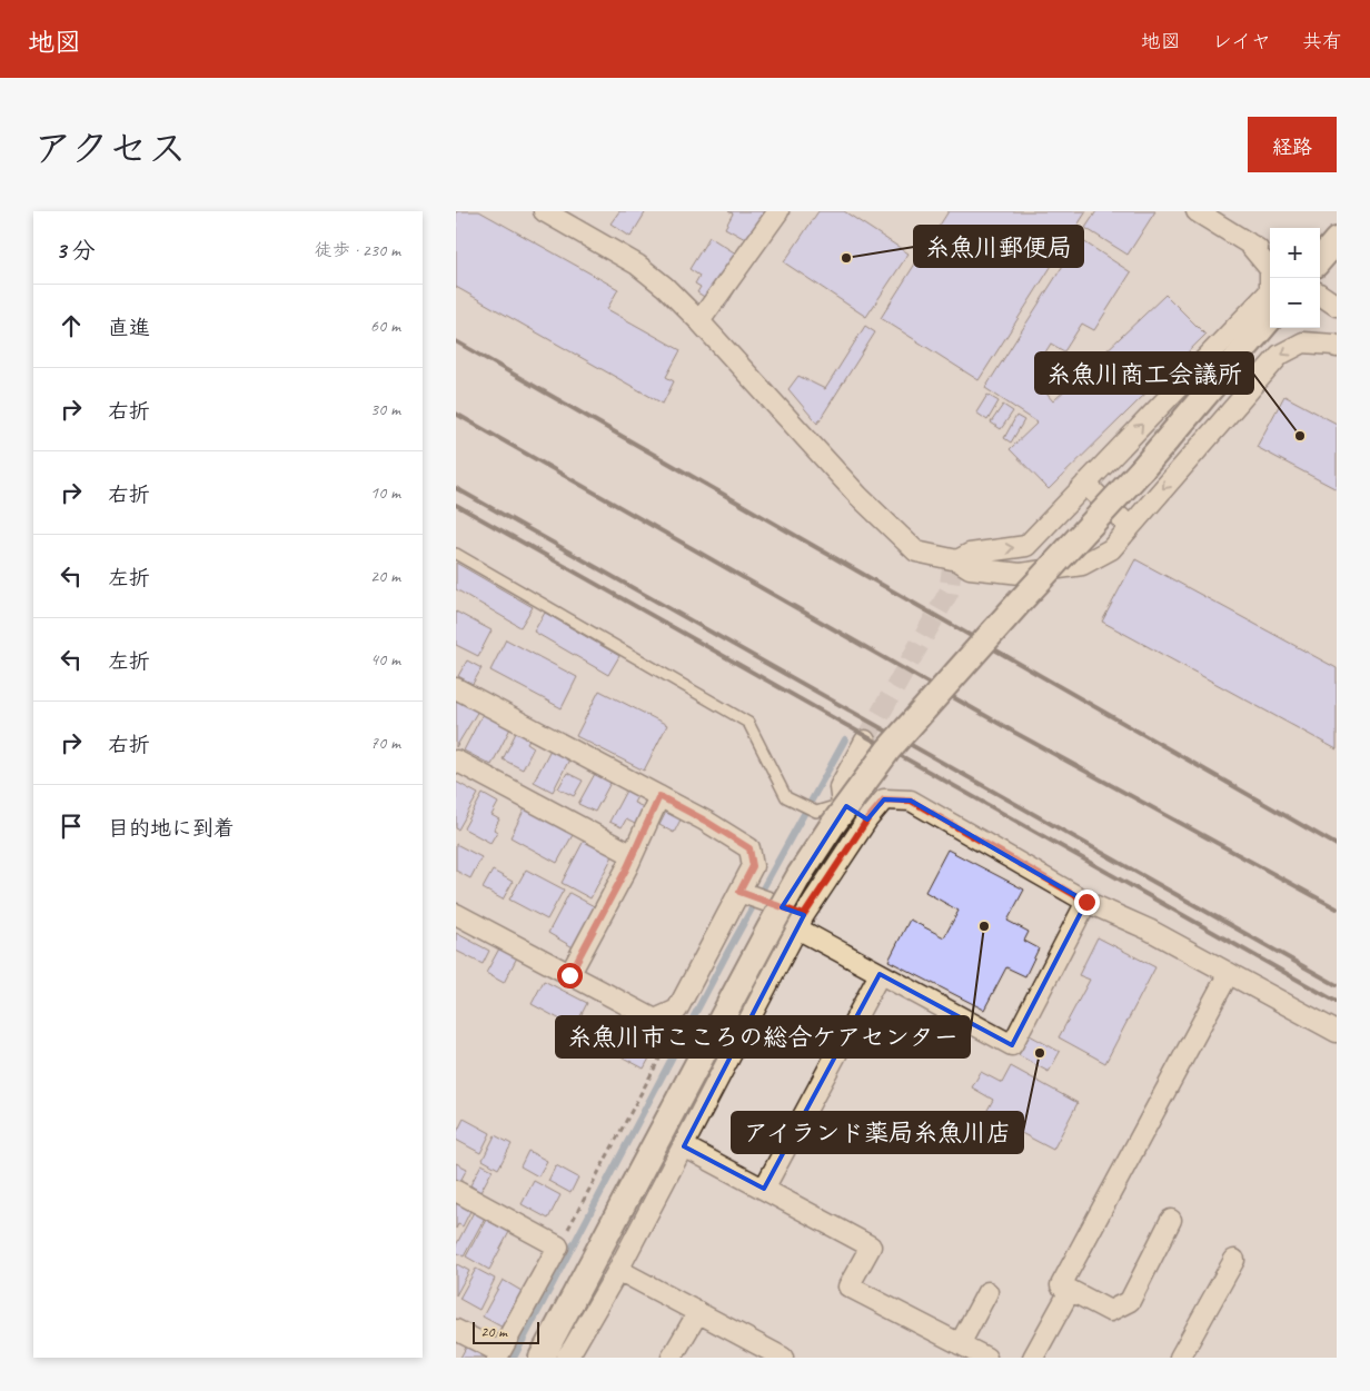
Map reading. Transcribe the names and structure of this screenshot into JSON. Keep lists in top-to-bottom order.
{
  "places": [
    "糸魚川郵便局",
    "糸魚川商工会議所",
    "糸魚川市こころの総合ケアセンター",
    "アイランド薬局糸魚川店"
  ],
  "scale_bar": "20 m",
  "page": {
    "header": "地図",
    "nav": ["地図", "レイヤ", "共有"],
    "title": "アクセス",
    "buttons": "経路",
    "heading": ["3 分", "徒歩 · 230 m"],
    "map_buttons": ["+", "−"],
    "list": [
      ["直進", "60 m"],
      ["右折", "30 m"],
      ["右折", "10 m"],
      ["左折", "20 m"],
      ["左折", "40 m"],
      ["右折", "70 m"],
      "目的地に到着"
    ],
    "scale": "20 m"
  }
}
